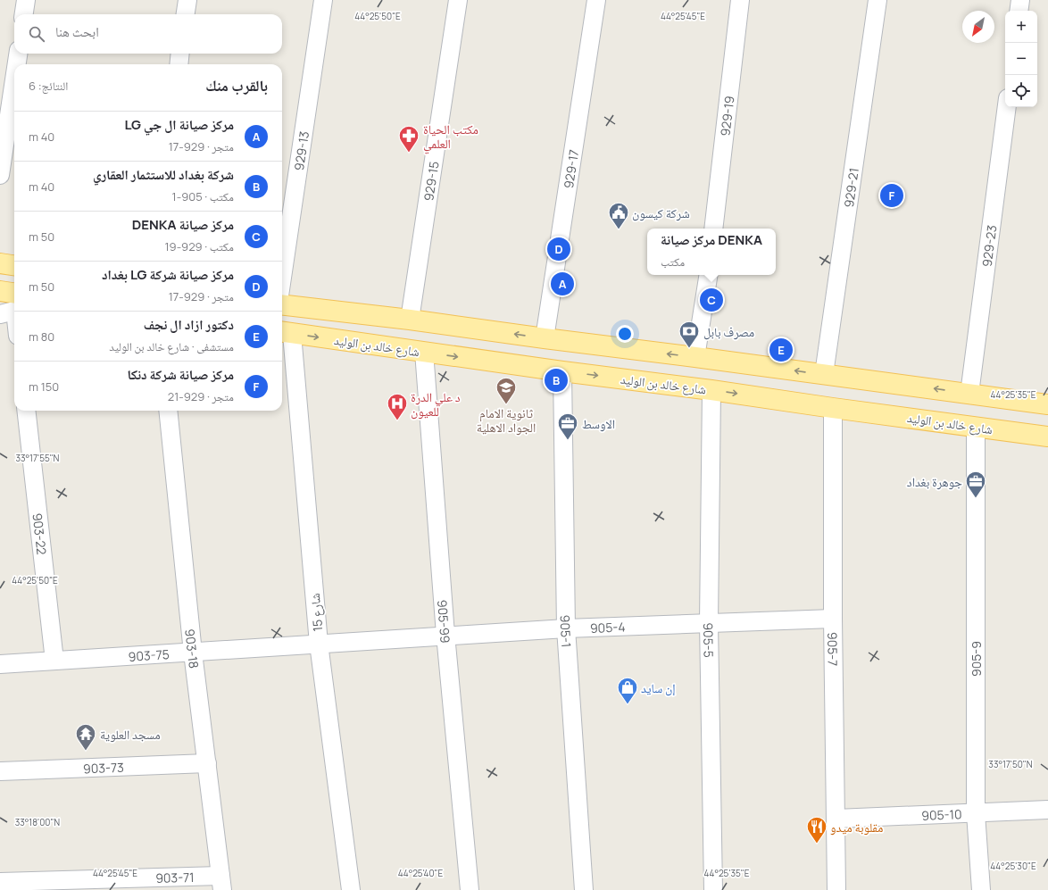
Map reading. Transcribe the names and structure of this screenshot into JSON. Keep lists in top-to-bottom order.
{
  "streets": {
    "main road": ["شارع خالد بن الوليد"],
    "street": [
      "929-19",
      "929-13",
      "929-17",
      "929-15",
      "929-21",
      "929-23",
      "903-22",
      "شارع 15",
      "905-99",
      "905-4",
      "905-1",
      "905-5",
      "903-18",
      "905-7",
      "903-75",
      "905-9",
      "903-73",
      "905-10",
      "903-71"
    ]
  },
  "crossings": [
    ["شارع خالد بن الوليد", "شارع 15"],
    ["شارع خالد بن الوليد", "905-99"],
    ["شارع خالد بن الوليد", "905-1"],
    ["شارع خالد بن الوليد", "905-5"],
    ["شارع خالد بن الوليد", "905-7"],
    ["شارع خالد بن الوليد", "905-9"],
    ["903-22", "903-75"],
    ["شارع 15", "905-4"],
    ["شارع 15", "903-75"],
    ["905-99", "905-4"],
    ["905-4", "905-1"],
    ["905-4", "905-5"],
    ["905-4", "905-7"],
    ["905-4", "903-75"],
    ["903-18", "903-75"],
    ["903-18", "903-73"],
    ["903-18", "903-71"],
    ["905-7", "905-10"],
    ["905-9", "905-10"]
  ],
  "places": {
    "pharmacy": ["مكتب الحياة العلمي"],
    "public building": ["شركة كيسون"],
    "bank": ["مصرف بابل"],
    "school or university": ["ثانوية الامام الجواد الاهلية"],
    "hospital": ["د علي الدرة للعيون"],
    "office": ["الاوسط", "جوهرة بغداد"],
    "shop": ["إن سايد"],
    "temple": ["مسجد العلوية"],
    "restaurant": ["مقلوبة ميدو"]
  },
  "north": "bottom left",
  "page": {
    "map_buttons": ["+", "−"],
    "search": "ابحث هنا",
    "heading": ["بالقرب منك", "النتائج: 6"],
    "list": [
      {
        "mark": "A",
        "name": "مركز صيانة ال جي LG",
        "note": "متجر · 929-17",
        "value": "40 m"
      },
      {
        "mark": "B",
        "name": "شركة بغداد للاستثمار العقاري",
        "note": "مكتب · 905-1",
        "value": "40 m"
      },
      {
        "mark": "C",
        "name": "مركز صيانة DENKA",
        "note": "مكتب · 929-19",
        "value": "50 m"
      },
      {
        "mark": "D",
        "name": "مركز صيانة شركة LG بغداد",
        "note": "متجر · 929-17",
        "value": "50 m"
      },
      {
        "mark": "E",
        "name": "دكتور ازاد ال نجف",
        "note": "مستشفى · شارع خالد بن الوليد",
        "value": "80 m"
      },
      {
        "mark": "F",
        "name": "مركز صيانة شركة دنكا",
        "note": "متجر · 929-21",
        "value": "150 m"
      }
    ],
    "pins": [
      "F",
      "D",
      "A",
      "C",
      "E",
      "B"
    ],
    "popup": ["مركز صيانة DENKA", "مكتب"]
  },
  "coordinates": [
    "44°25'50\"E",
    "44°25'45\"E",
    "44°25'35\"E",
    "33°17'55\"N",
    "33°17'50\"N",
    "33°18'00\"N",
    "44°25'30\"E",
    "44°25'40\"E"
  ]
}
